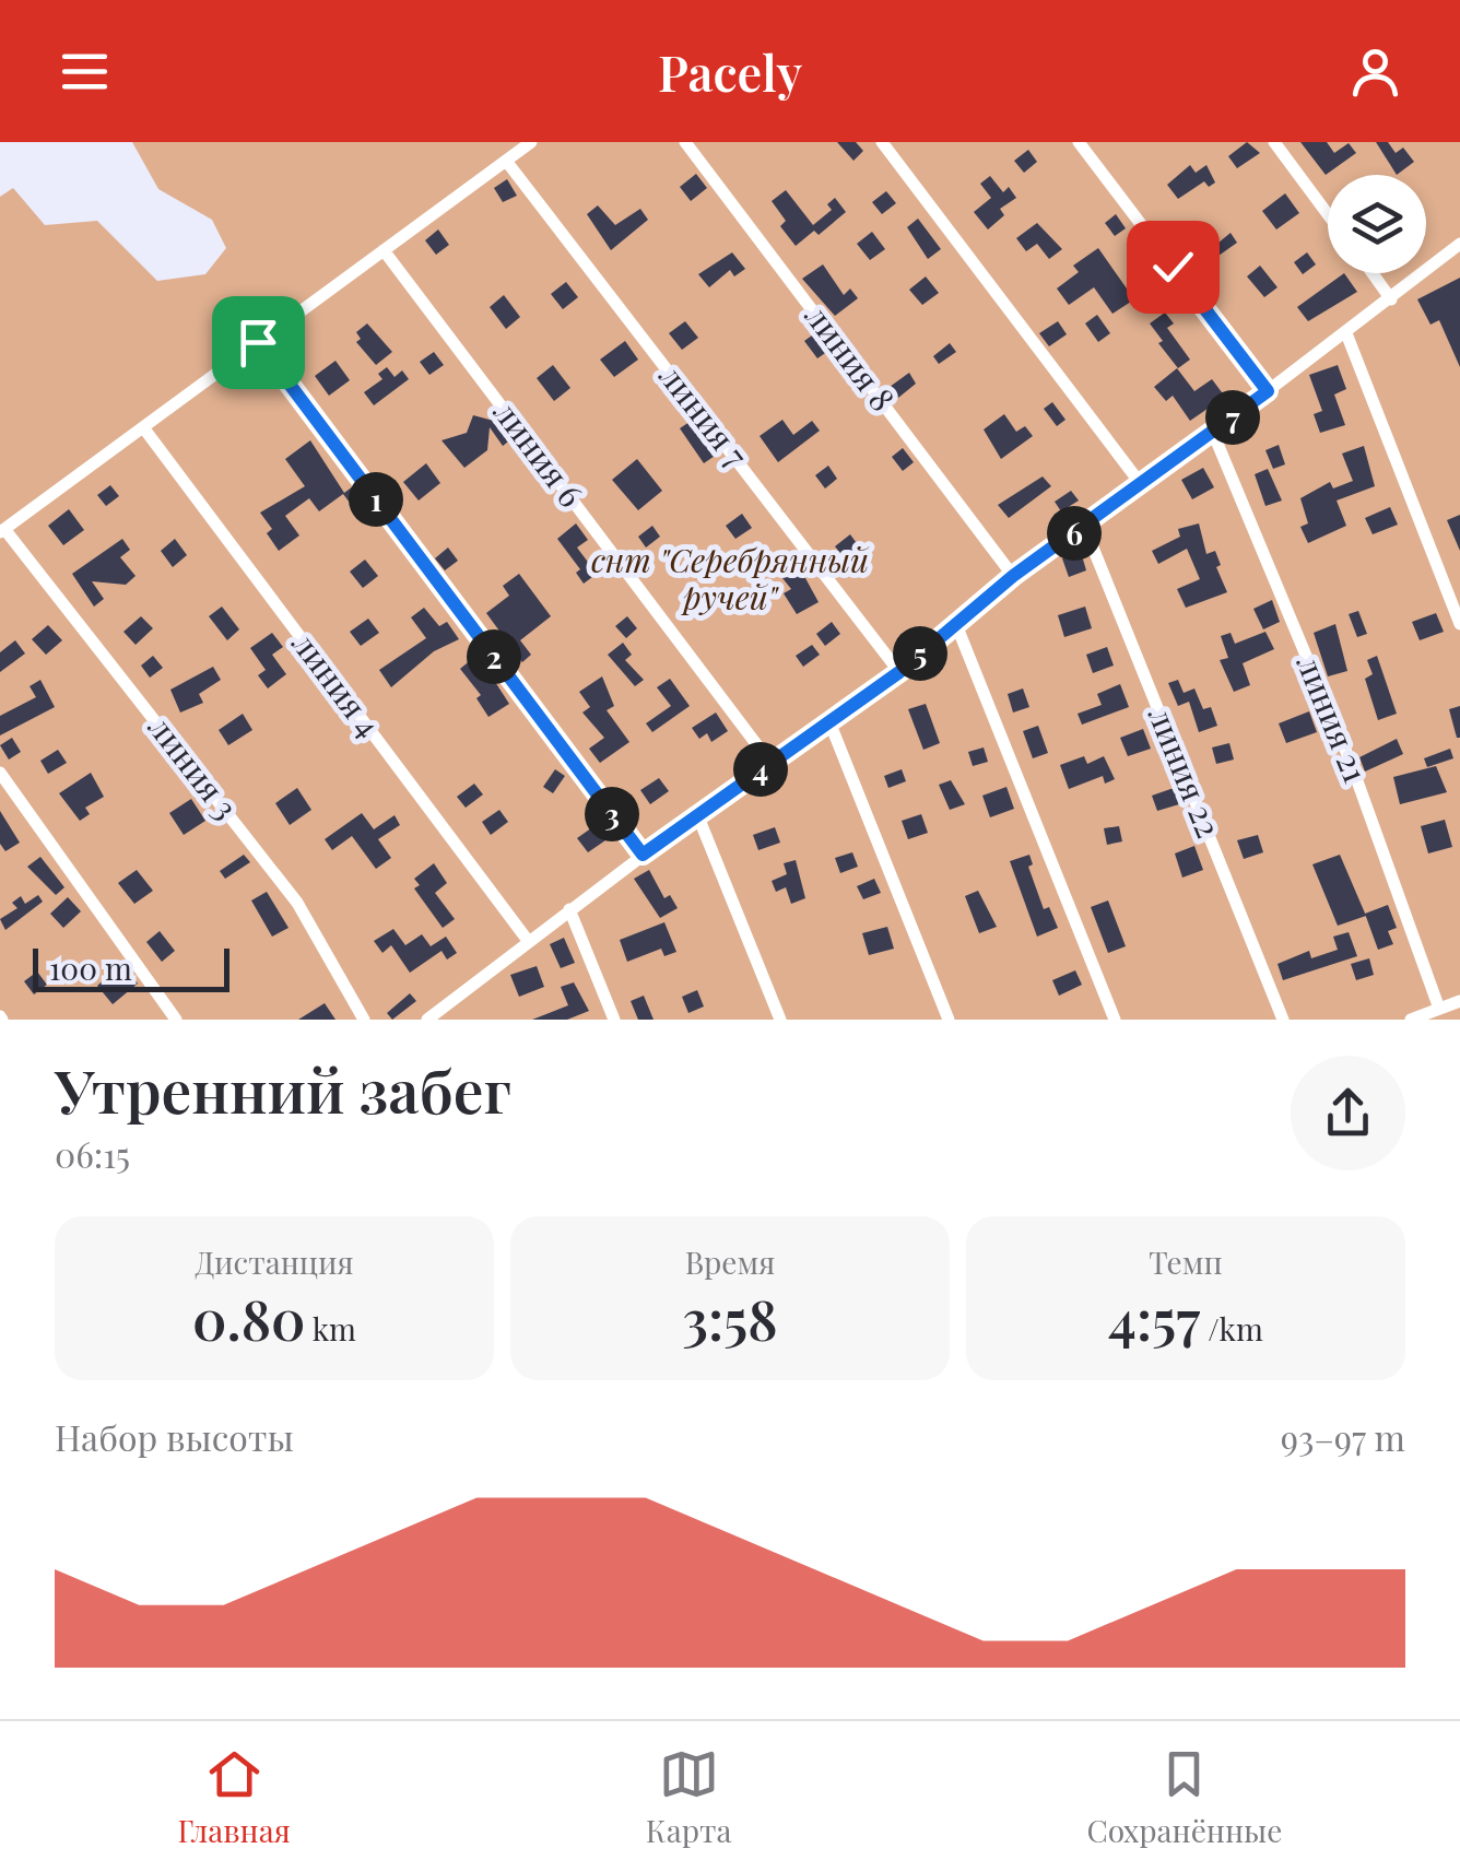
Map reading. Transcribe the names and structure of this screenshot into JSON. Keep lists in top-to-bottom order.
{
  "streets": {
    "street": [
      "линия 8",
      "линия 7",
      "линия 6",
      "линия 4",
      "линия 21",
      "линия 3",
      "линия 22"
    ]
  },
  "parks": ["снт \"Серебрянный ручей\""],
  "scale_bar": "100 m",
  "page": {
    "header": "Pacely",
    "pins": [
      "7",
      "1",
      "6",
      "5",
      "2",
      "4",
      "3"
    ],
    "scale": "100 m",
    "heading": ["Утренний забег", "06:15"],
    "stats": [
      ["Дистанция", "0.80 km"],
      ["Время", "3:58"],
      ["Темп", "4:57 /km"]
    ],
    "chart": ["Набор высоты", "93–97 m"],
    "tabs": ["Главная", "Карта", "Сохранённые"]
  }
}
